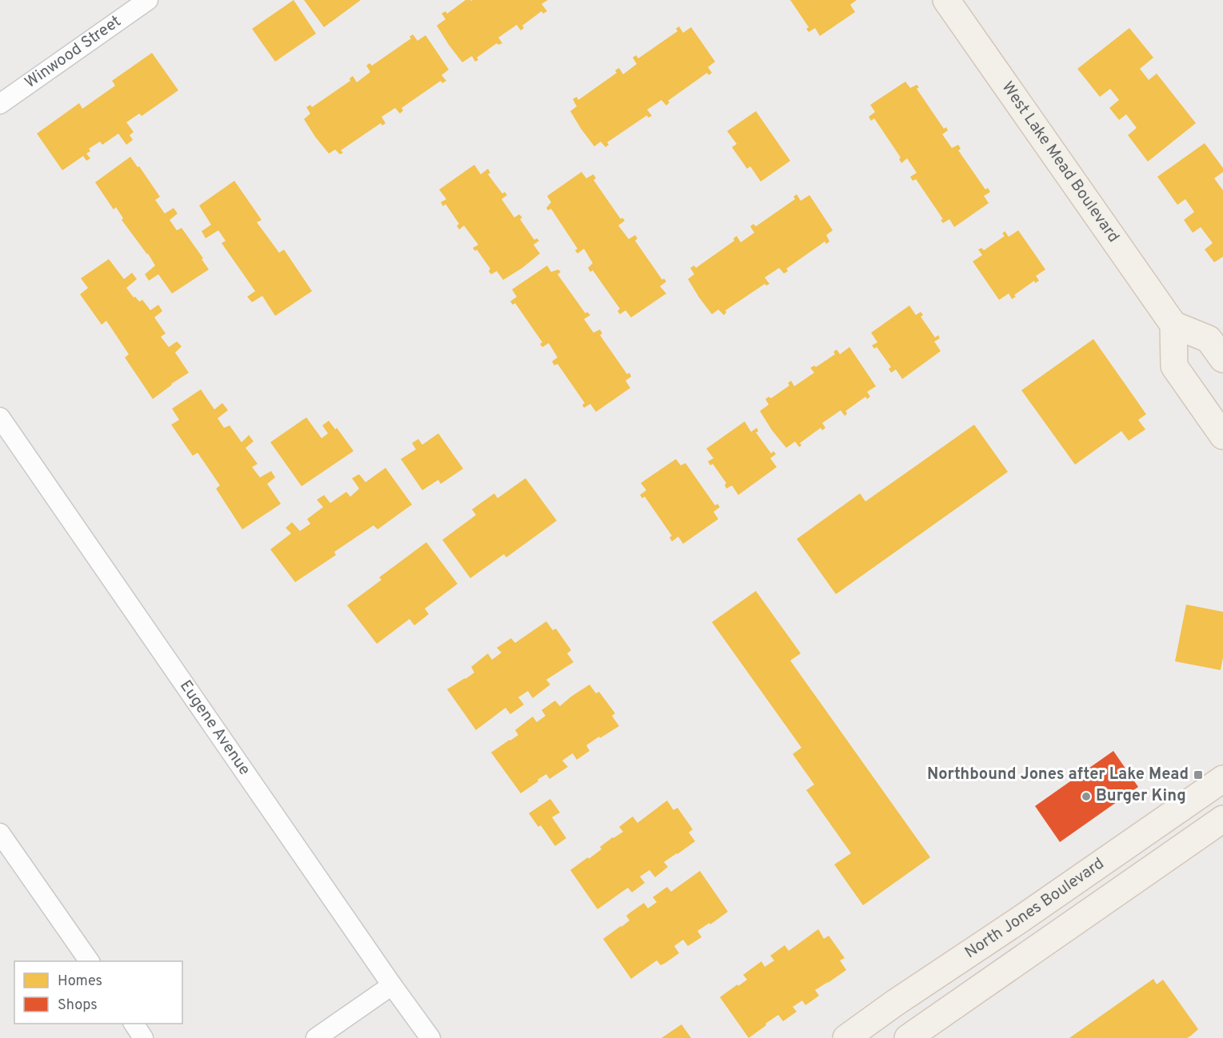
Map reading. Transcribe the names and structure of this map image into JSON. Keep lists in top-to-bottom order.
{
  "streets": {
    "main road": ["West Lake Mead Boulevard", "North Jones Boulevard"],
    "street": ["Winwood Street", "Eugene Avenue"]
  },
  "places": {
    "transit": ["Northbound Jones after Lake Mead"],
    "other": ["Burger King"]
  },
  "legend": ["Homes", "Shops"]
}
